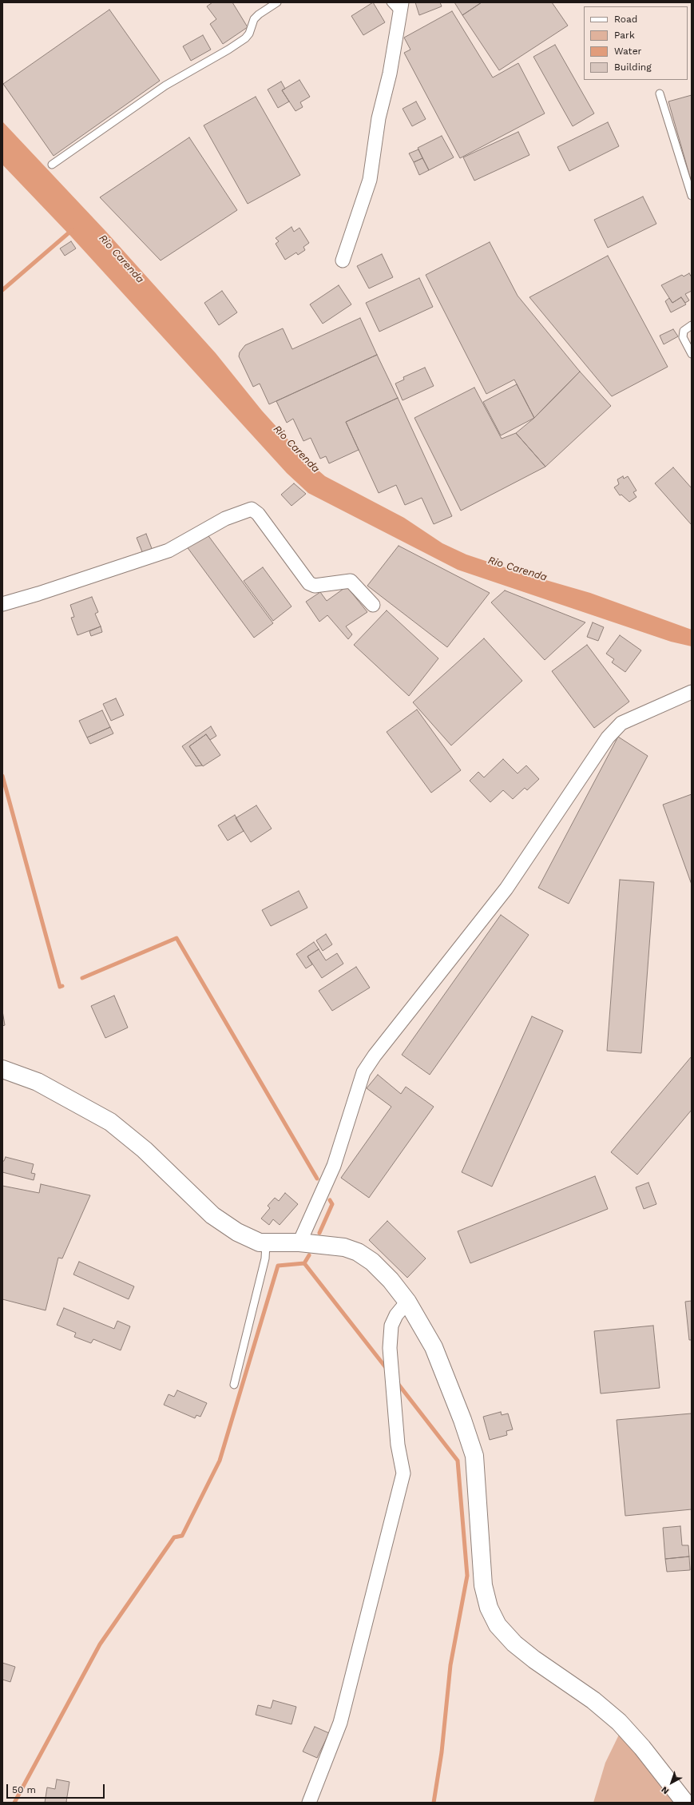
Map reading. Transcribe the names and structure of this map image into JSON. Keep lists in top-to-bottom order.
{
  "water": ["Rio Carenda"],
  "legend": [
    "Road",
    "Park",
    "Water",
    "Building"
  ],
  "scale_bar": "50 m",
  "north": "bottom left"
}
